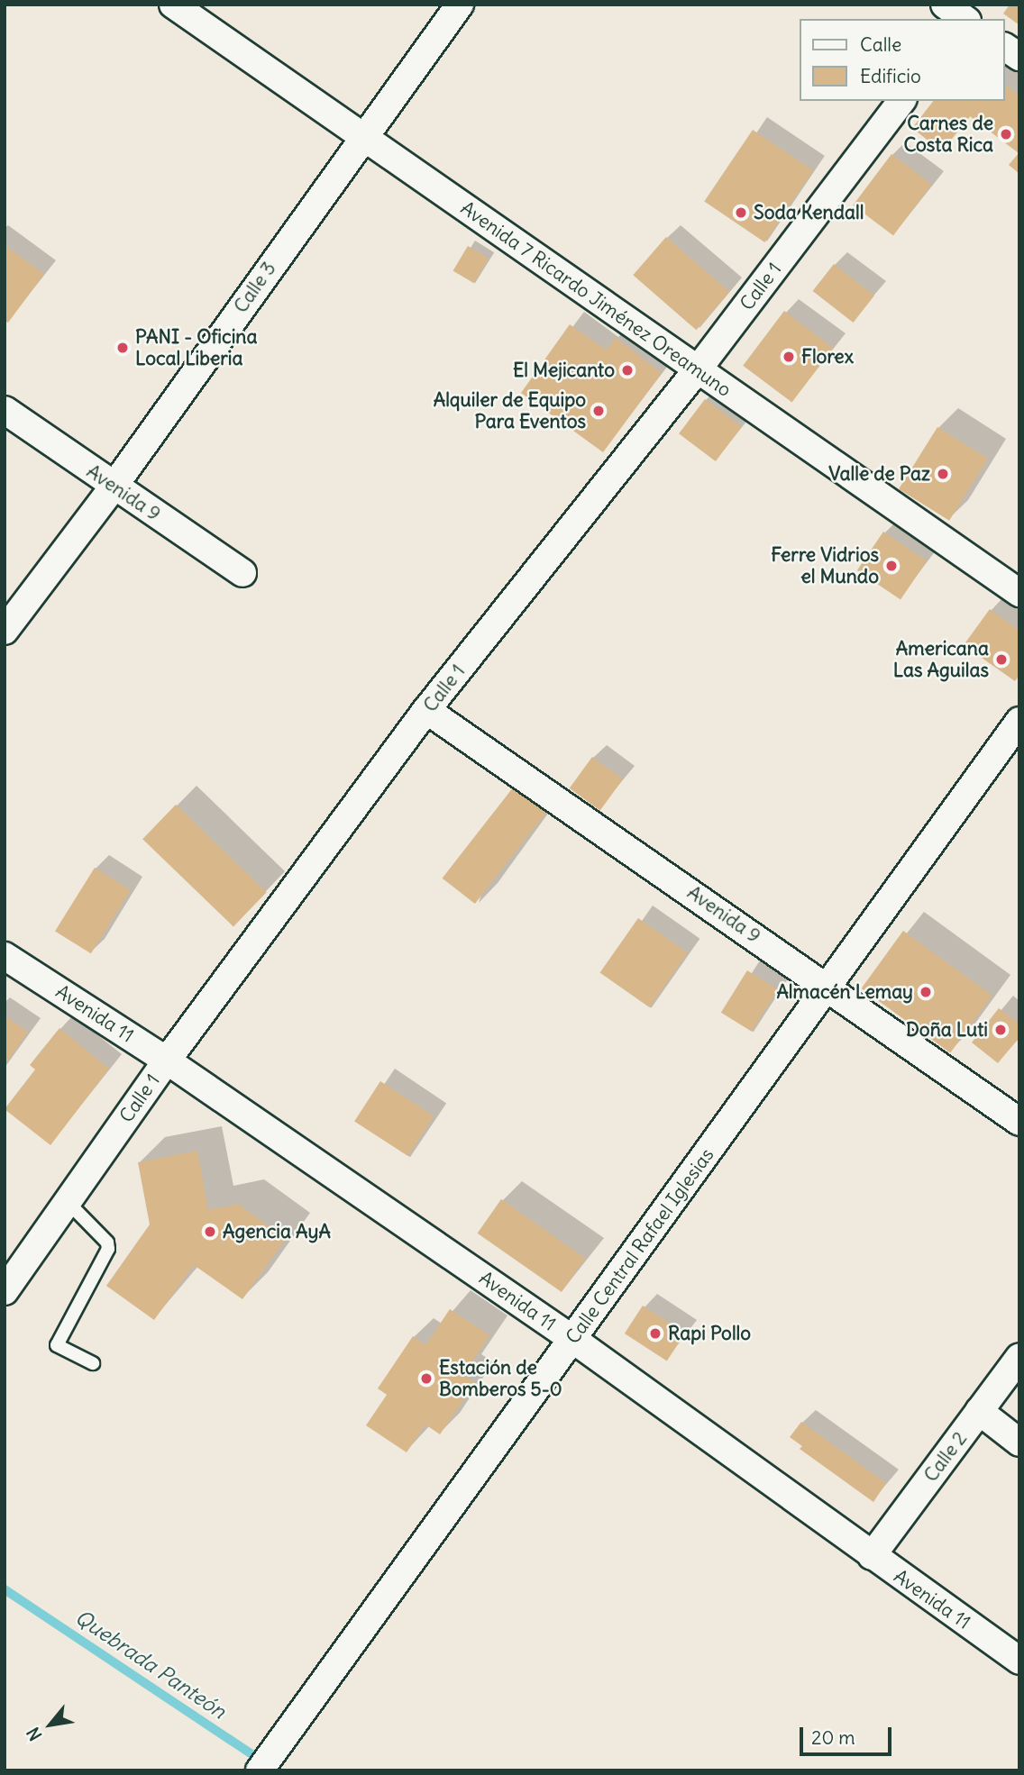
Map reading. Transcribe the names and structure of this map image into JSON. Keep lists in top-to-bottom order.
{
  "streets": {
    "street": [
      "Calle 1",
      "Calle 3",
      "Avenida 7 Ricardo Jiménez Oreamuno",
      "Avenida 9",
      "Avenida 11",
      "Calle Central Rafael Iglesias",
      "Calle 2"
    ]
  },
  "crossings": [
    ["Calle 1", "Avenida 7 Ricardo Jiménez Oreamuno"],
    ["Calle 1", "Avenida 9"],
    ["Calle 1", "Avenida 11"],
    ["Calle 3", "Avenida 7 Ricardo Jiménez Oreamuno"],
    ["Calle 3", "Avenida 9"],
    ["Avenida 9", "Calle Central Rafael Iglesias"],
    ["Avenida 11", "Calle Central Rafael Iglesias"],
    ["Avenida 11", "Calle 2"]
  ],
  "water": ["Quebrada Panteón"],
  "places": [
    "Carnes de Costa Rica",
    "Soda Kendall",
    "PANI - Oficina Local Liberia",
    "Florex",
    "El Mejicanto",
    "Alquiler de Equipo Para Eventos",
    "Valle de Paz",
    "Ferre Vidrios el Mundo",
    "Americana Las Aguilas",
    "Almacén Lemay",
    "Doña Luti",
    "Agencia AyA",
    "Rapi Pollo",
    "Estación de Bomberos 5-0"
  ],
  "legend": ["Calle", "Edificio"],
  "scale_bar": "20 m",
  "north": "bottom left"
}
